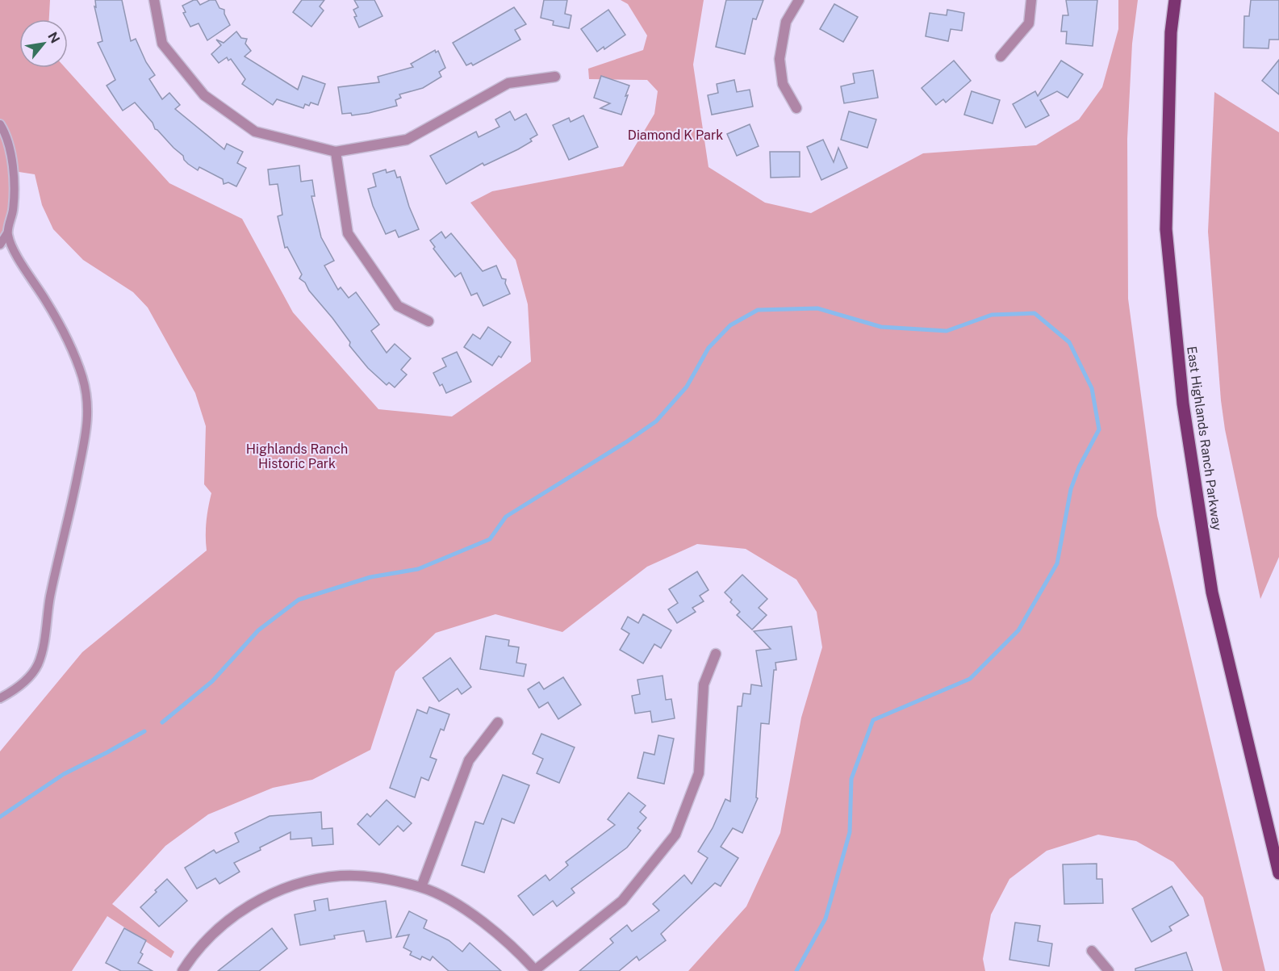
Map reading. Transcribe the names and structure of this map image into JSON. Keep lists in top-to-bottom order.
{
  "streets": {
    "main road": ["East Highlands Ranch Parkway"]
  },
  "parks": ["Diamond K Park", "Highlands Ranch Historic Park"],
  "north": "top right"
}
